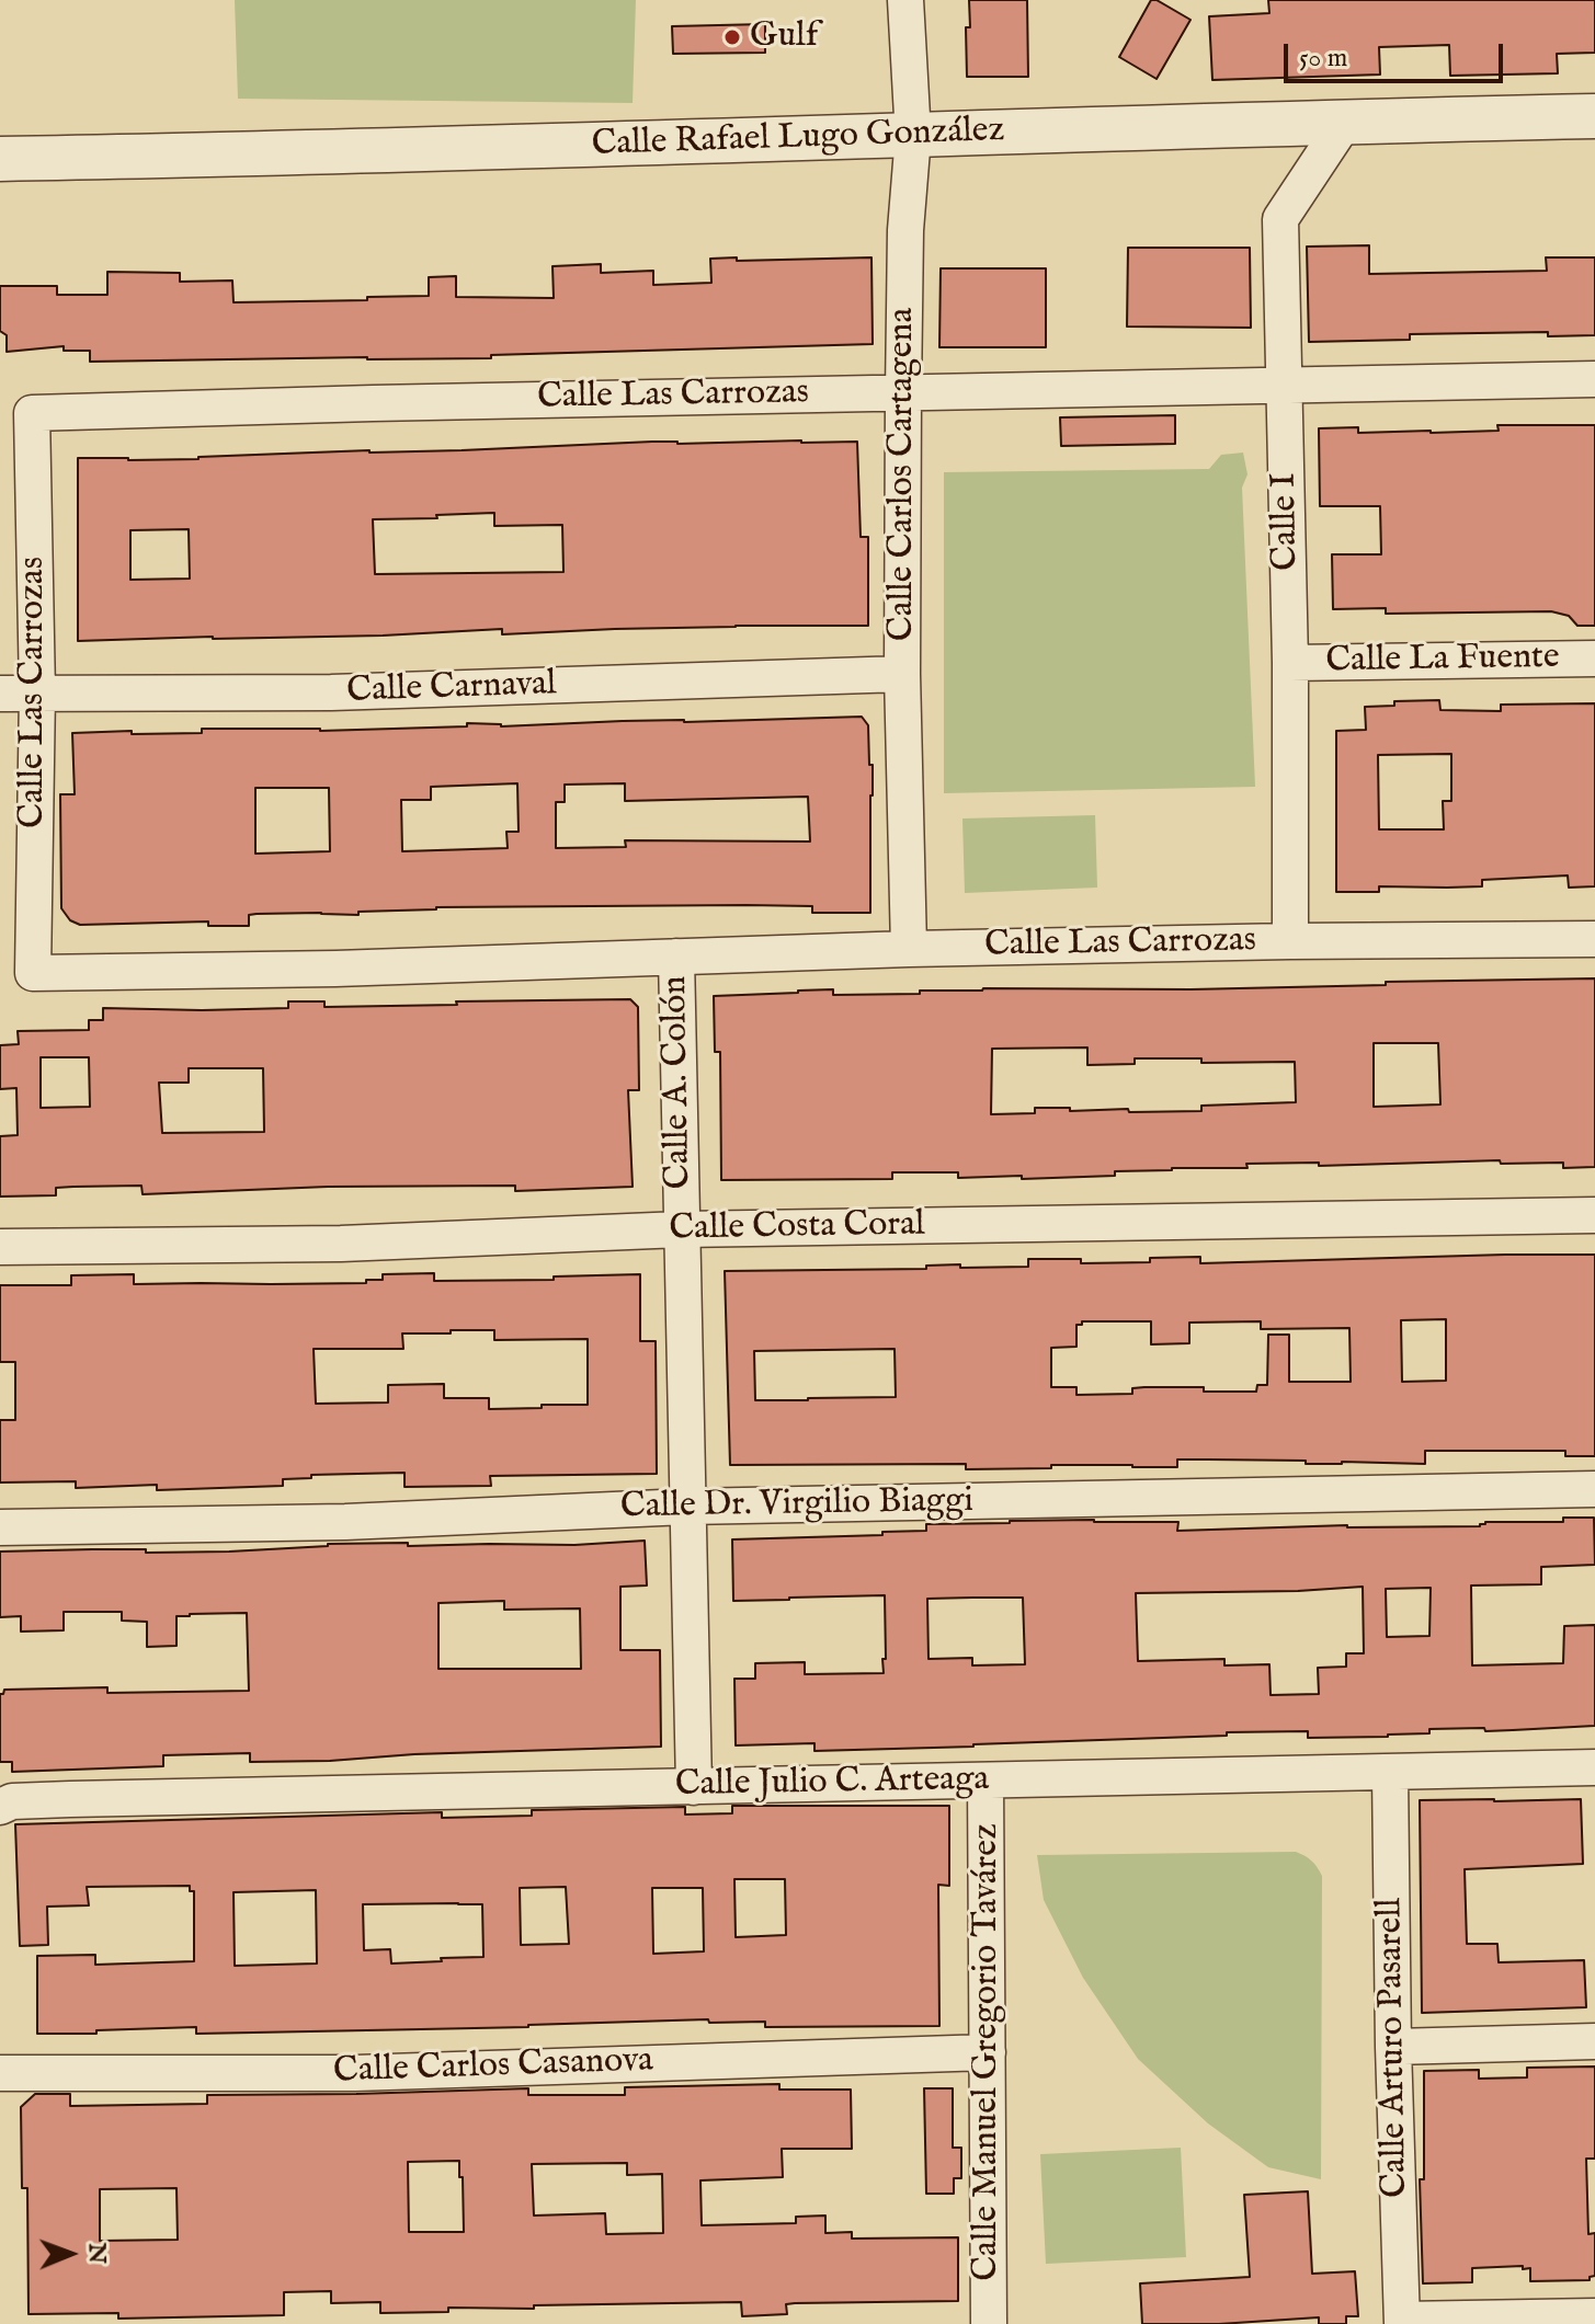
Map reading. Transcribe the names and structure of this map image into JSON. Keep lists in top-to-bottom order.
{
  "streets": {
    "street": [
      "Calle Rafael Lugo González",
      "Calle Las Carrozas",
      "Calle Carlos Cartagena",
      "Calle I",
      "Calle La Fuente",
      "Calle Carnaval",
      "Calle A. Colón",
      "Calle Costa Coral",
      "Calle Dr. Virgilio Biaggi",
      "Calle Julio C. Arteaga",
      "Calle Arturo Pasarell",
      "Calle Manuel Gregorio Tavárez",
      "Calle Carlos Casanova"
    ]
  },
  "crossings": [
    ["Calle Rafael Lugo González", "Calle Carlos Cartagena"],
    ["Calle Rafael Lugo González", "Calle I"],
    ["Calle Las Carrozas", "Calle Carlos Cartagena"],
    ["Calle Las Carrozas", "Calle I"],
    ["Calle Las Carrozas", "Calle Carnaval"],
    ["Calle Las Carrozas", "Calle A. Colón"],
    ["Calle Carlos Cartagena", "Calle Carnaval"],
    ["Calle I", "Calle La Fuente"],
    ["Calle A. Colón", "Calle Costa Coral"],
    ["Calle A. Colón", "Calle Dr. Virgilio Biaggi"],
    ["Calle A. Colón", "Calle Julio C. Arteaga"],
    ["Calle Julio C. Arteaga", "Calle Arturo Pasarell"],
    ["Calle Julio C. Arteaga", "Calle Manuel Gregorio Tavárez"],
    ["Calle Manuel Gregorio Tavárez", "Calle Carlos Casanova"]
  ],
  "places": ["Gulf"],
  "scale_bar": "50 m",
  "north": "right"
}
